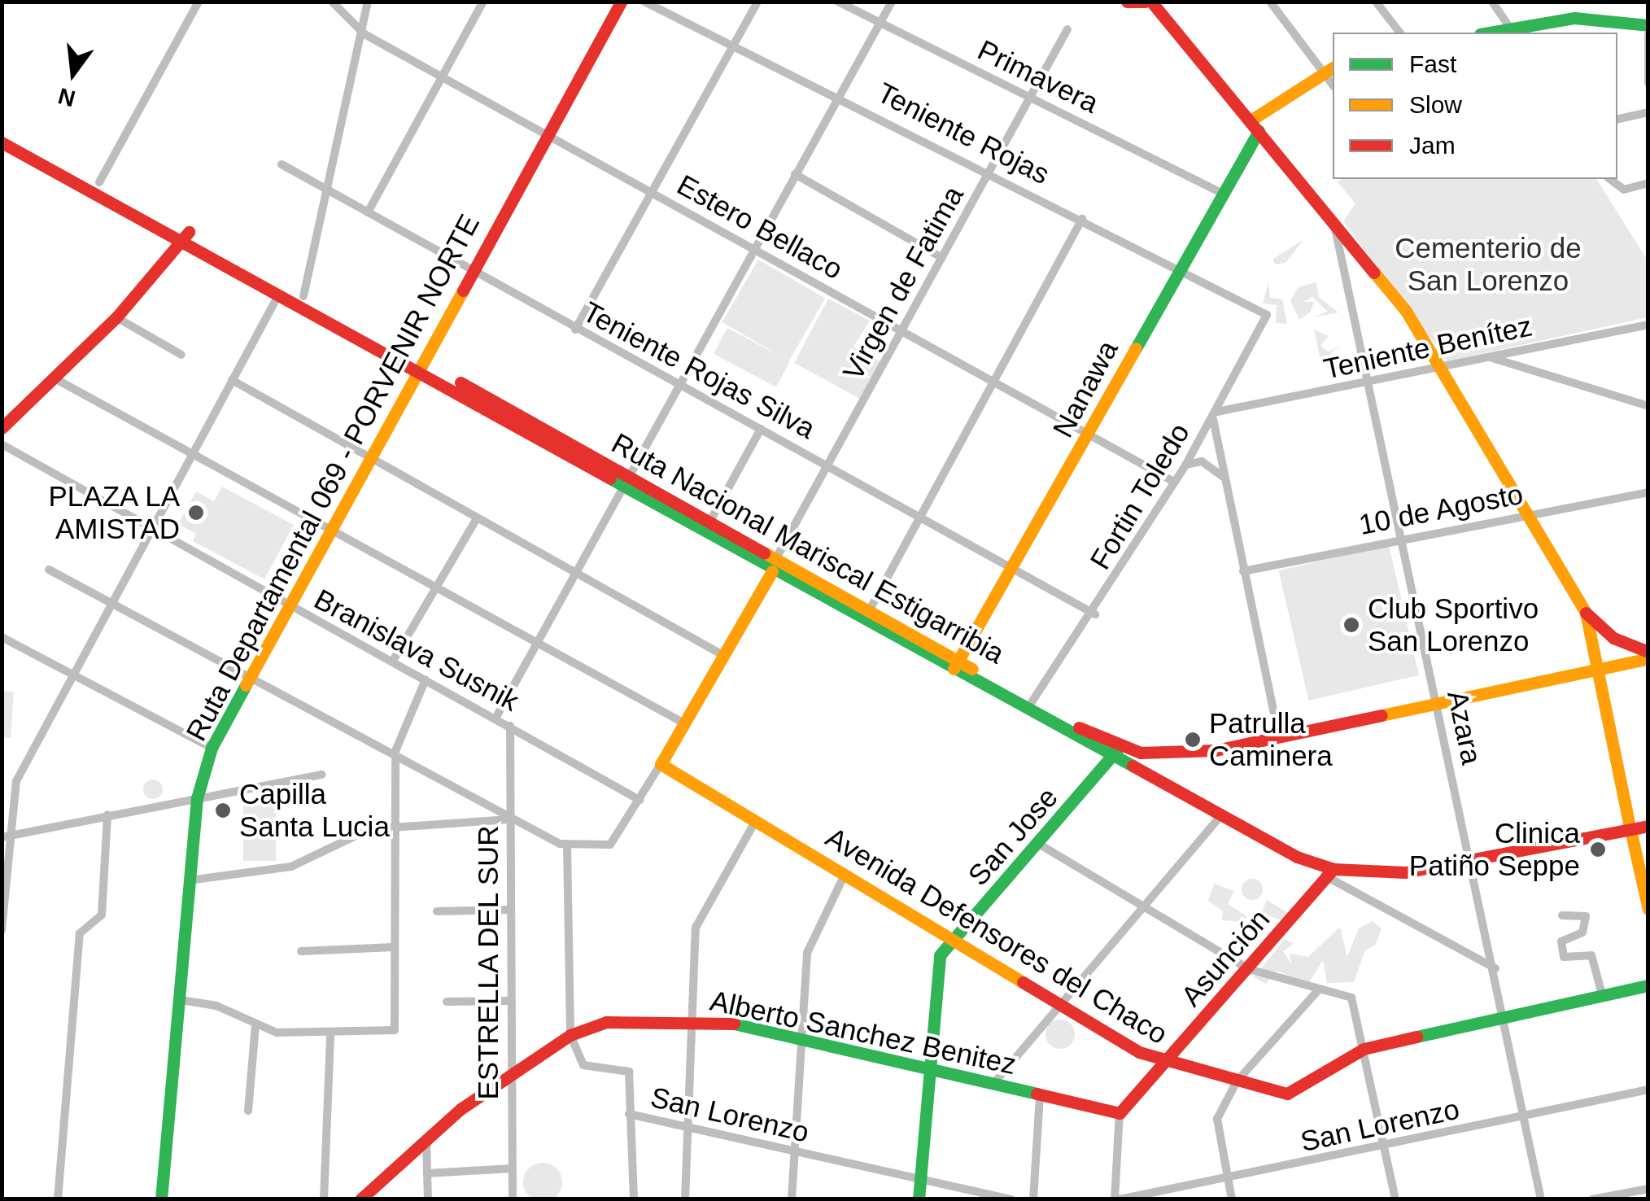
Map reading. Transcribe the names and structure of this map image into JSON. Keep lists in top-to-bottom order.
{
  "streets": {
    "main road": [
      "Nanawa",
      "Ruta Departamental 069 - PORVENIR NORTE",
      "Ruta Nacional Mariscal Estigarribia",
      "San Jose",
      "Avenida Defensores del Chaco",
      "Asunción",
      "Alberto Sanchez Benitez"
    ],
    "street": [
      "Primavera",
      "Teniente Rojas",
      "Estero Bellaco",
      "Virgen de Fatima",
      "Teniente Benítez",
      "Teniente Rojas Silva",
      "Fortin Toledo",
      "10 de Agosto",
      "Branislava Susnik",
      "Azara",
      "ESTRELLA DEL SUR",
      "San Lorenzo"
    ]
  },
  "crossings": [
    ["Primavera", "Virgen de Fatima"],
    ["Primavera", "Nanawa"],
    ["Teniente Rojas", "Virgen de Fatima"],
    ["Teniente Rojas", "Nanawa"],
    ["Teniente Rojas", "Fortin Toledo"],
    ["Estero Bellaco", "Virgen de Fatima"],
    ["Estero Bellaco", "Nanawa"],
    ["Estero Bellaco", "Ruta Departamental 069 - PORVENIR NORTE"],
    ["Estero Bellaco", "Fortin Toledo"],
    ["Virgen de Fatima", "Teniente Rojas Silva"],
    ["Virgen de Fatima", "Ruta Nacional Mariscal Estigarribia"],
    ["Teniente Benítez", "Fortin Toledo"],
    ["Teniente Benítez", "Azara"],
    ["Teniente Rojas Silva", "Nanawa"],
    ["Teniente Rojas Silva", "Ruta Departamental 069 - PORVENIR NORTE"],
    ["Teniente Rojas Silva", "Fortin Toledo"],
    ["Nanawa", "Ruta Nacional Mariscal Estigarribia"],
    ["Ruta Departamental 069 - PORVENIR NORTE", "Ruta Nacional Mariscal Estigarribia"],
    ["Ruta Departamental 069 - PORVENIR NORTE", "Branislava Susnik"],
    ["Fortin Toledo", "Ruta Nacional Mariscal Estigarribia"],
    ["10 de Agosto", "Azara"],
    ["Ruta Nacional Mariscal Estigarribia", "Azara"],
    ["Ruta Nacional Mariscal Estigarribia", "San Jose"],
    ["Branislava Susnik", "ESTRELLA DEL SUR"],
    ["Azara", "Avenida Defensores del Chaco"],
    ["Azara", "San Lorenzo"],
    ["San Jose", "Avenida Defensores del Chaco"],
    ["San Jose", "Alberto Sanchez Benitez"],
    ["San Jose", "San Lorenzo"],
    ["Avenida Defensores del Chaco", "Asunción"],
    ["Asunción", "Alberto Sanchez Benitez"],
    ["ESTRELLA DEL SUR", "Alberto Sanchez Benitez"]
  ],
  "parks": ["Cementerio de San Lorenzo"],
  "places": [
    "PLAZA LA AMISTAD",
    "Club Sportivo San Lorenzo",
    "Patrulla Caminera",
    "Capilla Santa Lucia",
    "Clinica Patiño Seppe"
  ],
  "legend": ["Fast", "Slow", "Jam"],
  "north": "bottom"
}
